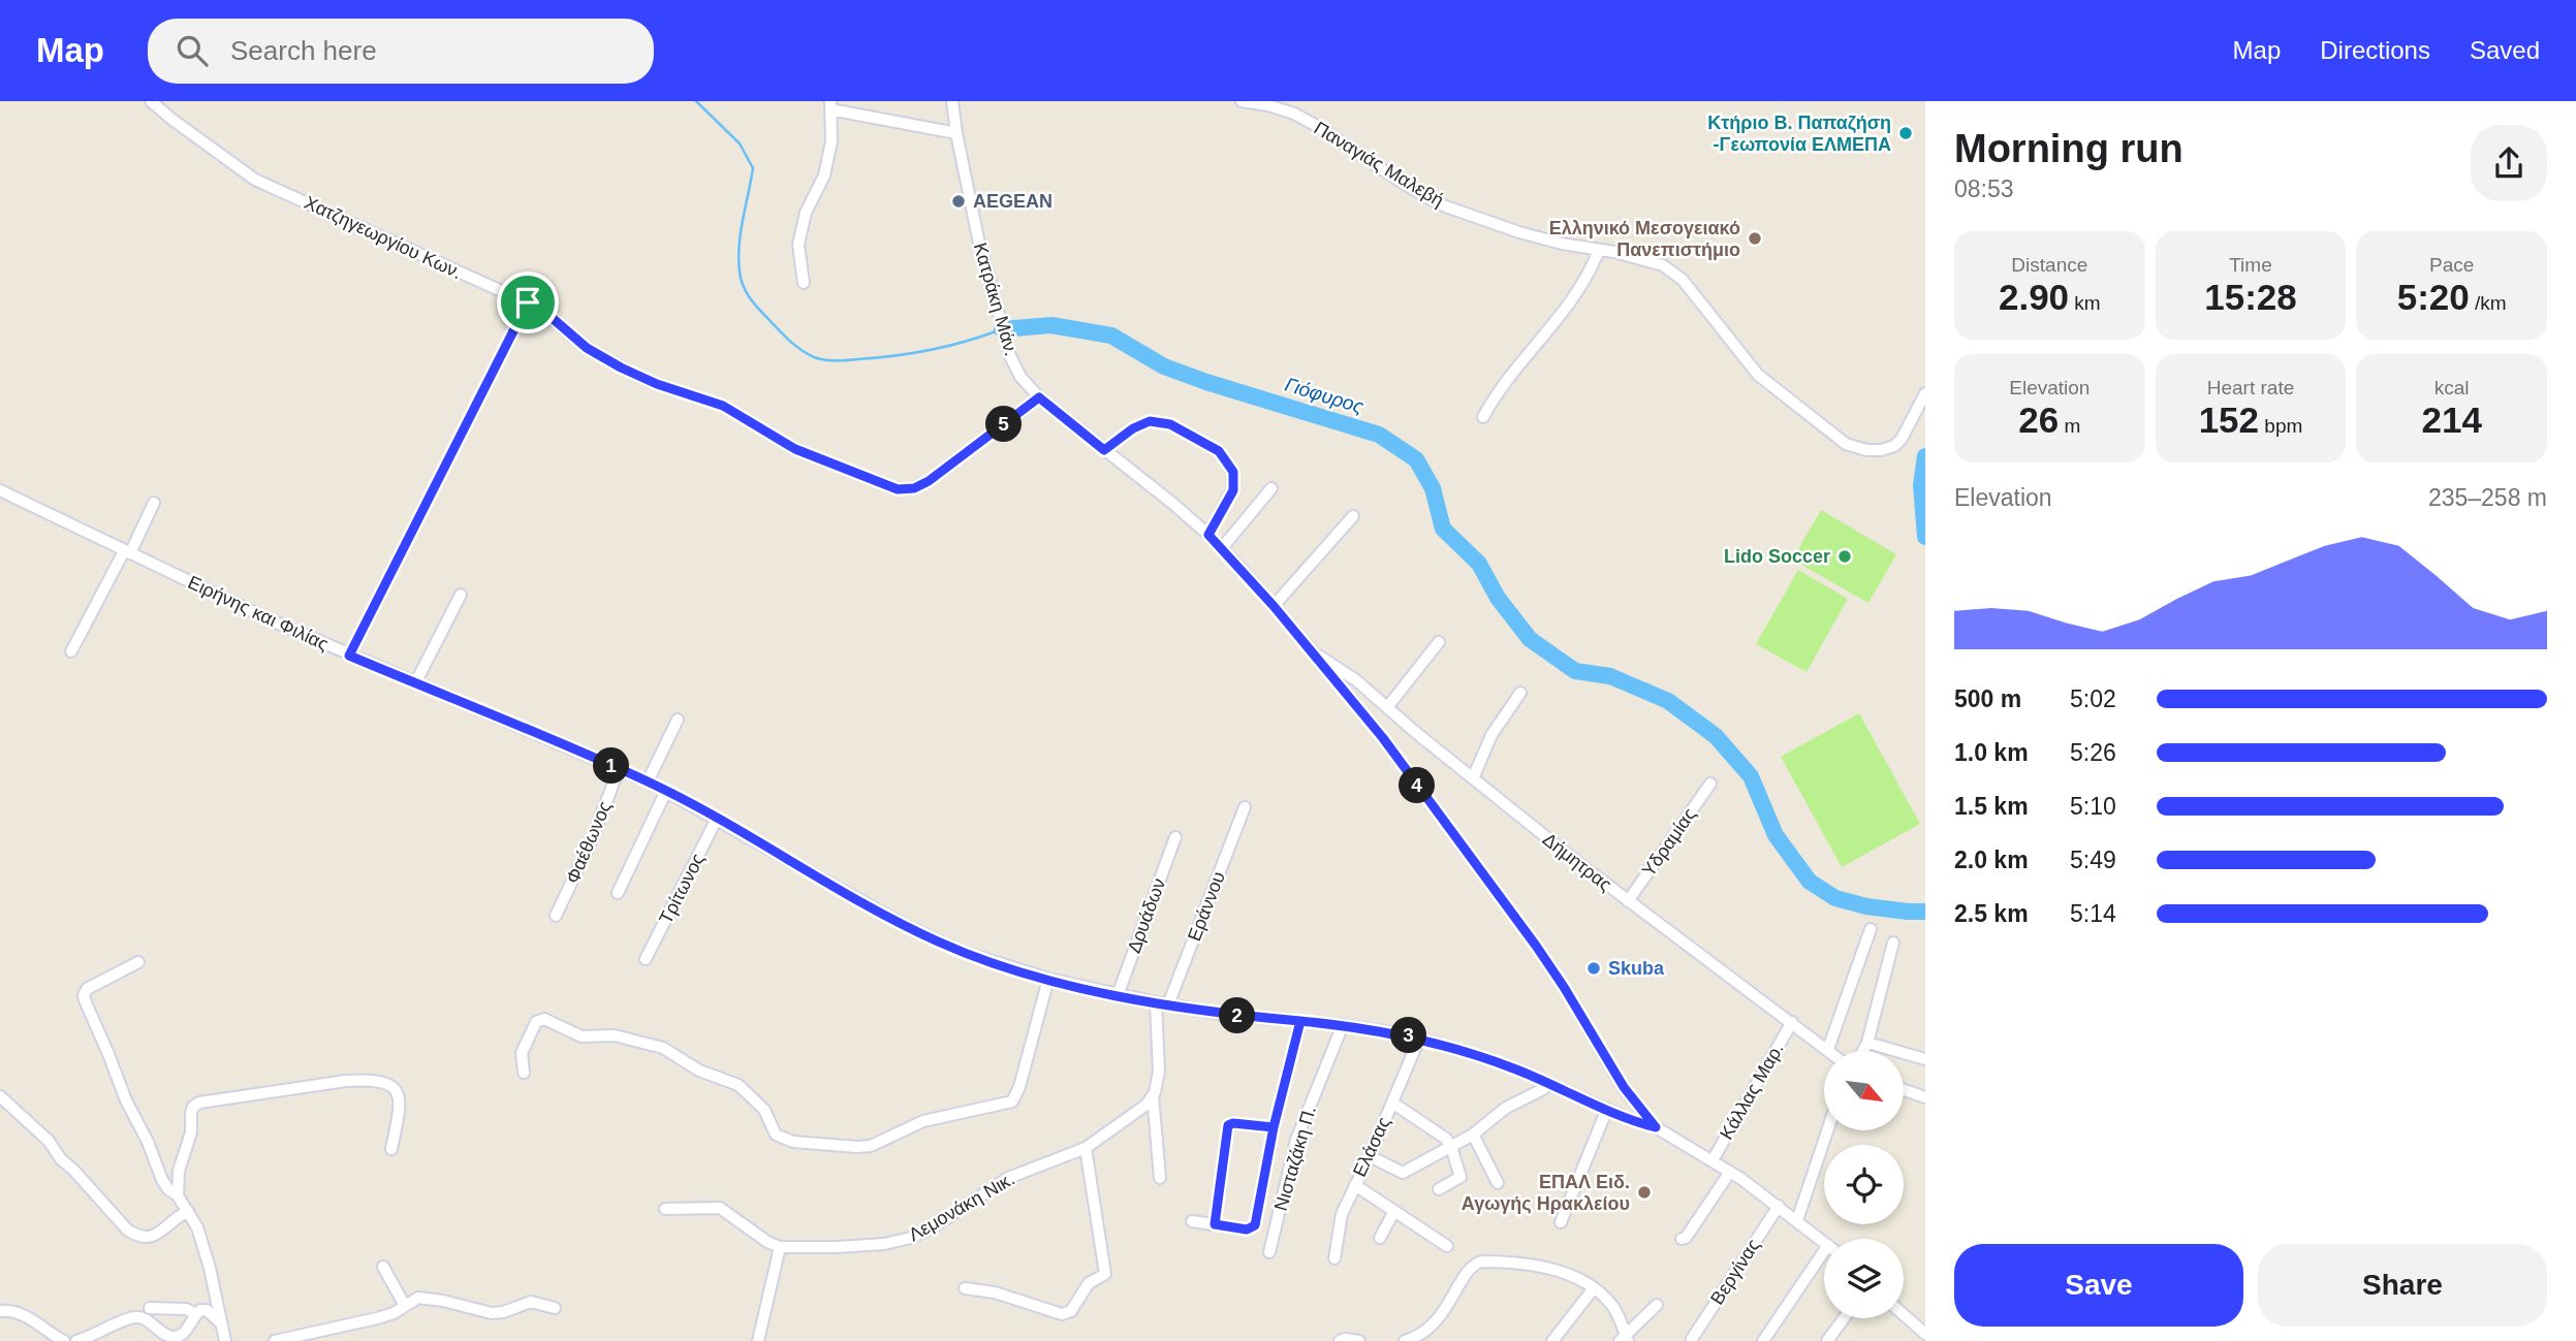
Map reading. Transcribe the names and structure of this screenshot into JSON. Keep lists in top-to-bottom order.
{
  "streets": {
    "street": [
      "Παναγιάς Μαλεβή",
      "Χατζηγεωργίου Κων.",
      "Κατράκη Μάν.",
      "Ειρήνης και Φιλίας",
      "Φαέθωνος",
      "Υδραμίας",
      "Δήμητρας",
      "Τρίτωνος",
      "Εράννου",
      "Δρυάδων",
      "Κάλλας Μαρ.",
      "Ελάσας",
      "Νισταζάκη Π.",
      "Λεμονάκη Νικ.",
      "Βεργίνας"
    ]
  },
  "crossings": [
    ["Χατζηγεωργίου Κων.", "Κατράκη Μάν."],
    ["Κατράκη Μάν.", "Ειρήνης και Φιλίας"],
    ["Κατράκη Μάν.", "Δήμητρας"],
    ["Ειρήνης και Φιλίας", "Φαέθωνος"],
    ["Ειρήνης και Φιλίας", "Τρίτωνος"],
    ["Ειρήνης και Φιλίας", "Εράννου"],
    ["Ειρήνης και Φιλίας", "Δρυάδων"],
    ["Ειρήνης και Φιλίας", "Ελάσας"],
    ["Ειρήνης και Φιλίας", "Νισταζάκη Π."],
    ["Υδραμίας", "Δήμητρας"],
    ["Δήμητρας", "Κάλλας Μαρ."]
  ],
  "water": ["Γιόφυρος"],
  "places": [
    "Κτήριο Β. Παπαζήση -Γεωπονία ΕΛΜΕΠΑ",
    "AEGEAN",
    "Ελληνικό Μεσογειακό Πανεπιστήμιο",
    "Lido Soccer",
    "Skuba",
    "ΕΠΑΛ Ειδ. Αγωγής Ηρακλείου"
  ],
  "north": "bottom right",
  "page": {
    "header": "Map",
    "search": "Search here",
    "nav": ["Map", "Directions", "Saved"],
    "heading": ["Morning run", "08:53"],
    "stats": [
      ["Distance", "2.90 km"],
      ["Time", "15:28"],
      ["Pace", "5:20 /km"],
      ["Elevation", "26 m"],
      ["Heart rate", "152 bpm"],
      ["kcal", "214"]
    ],
    "pins": [
      "5",
      "1",
      "4",
      "2",
      "3"
    ],
    "chart": ["Elevation", "235–258 m"],
    "list": [
      {
        "name": "500 m",
        "note": "5:02"
      },
      {
        "name": "1.0 km",
        "note": "5:26"
      },
      {
        "name": "1.5 km",
        "note": "5:10"
      },
      {
        "name": "2.0 km",
        "note": "5:49"
      },
      {
        "name": "2.5 km",
        "note": "5:14"
      }
    ],
    "buttons": ["Save", "Share"]
  }
}
